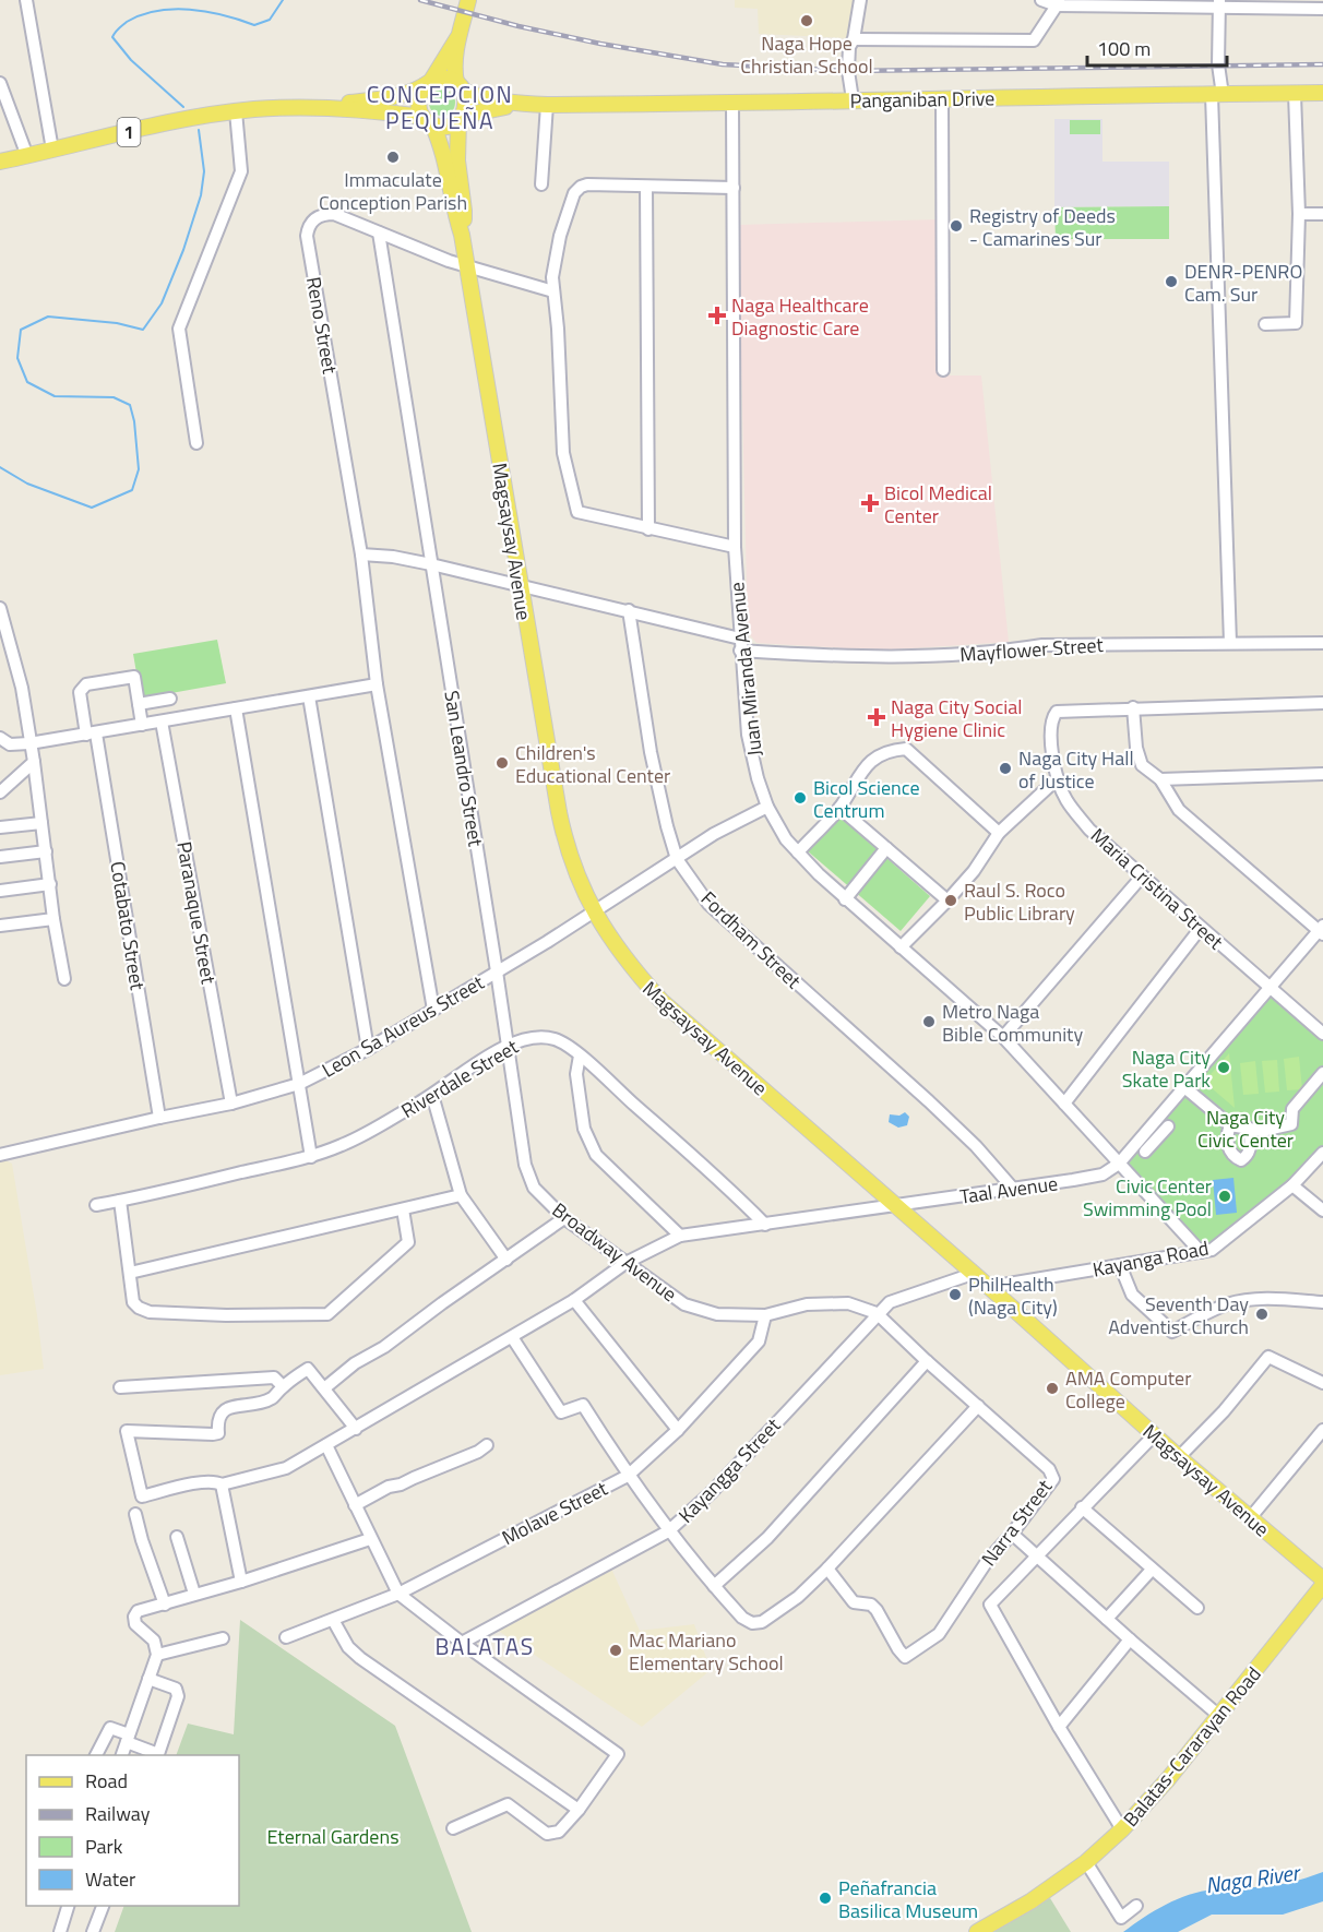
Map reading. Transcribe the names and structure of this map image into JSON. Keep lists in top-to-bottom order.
{
  "streets": {
    "main road": [
      "Panganiban Drive",
      "1",
      "Magsaysay Avenue",
      "Balatas-Cararayan Road"
    ],
    "street": [
      "Reno Street",
      "Mayflower Street",
      "Juan Miranda Avenue",
      "San Leandro Street",
      "Maria Cristina Street",
      "Paranaque Street",
      "Cotabato Street",
      "Fordham Street",
      "Leon Sa Aureus Street",
      "Riverdale Street",
      "Taal Avenue",
      "Broadway Avenue",
      "Kayanga Road",
      "Kayangga Street",
      "Molave Street",
      "Narra Street"
    ]
  },
  "crossings": [
    ["Panganiban Drive", "1"],
    ["Panganiban Drive", "Magsaysay Avenue"],
    ["Panganiban Drive", "Juan Miranda Avenue"],
    ["1", "Magsaysay Avenue"],
    ["Reno Street", "Magsaysay Avenue"],
    ["Reno Street", "Mayflower Street"],
    ["Reno Street", "Leon Sa Aureus Street"],
    ["Magsaysay Avenue", "Mayflower Street"],
    ["Magsaysay Avenue", "Leon Sa Aureus Street"],
    ["Magsaysay Avenue", "Taal Avenue"],
    ["Magsaysay Avenue", "Kayanga Road"],
    ["Magsaysay Avenue", "Kayangga Street"],
    ["Mayflower Street", "Juan Miranda Avenue"],
    ["Mayflower Street", "San Leandro Street"],
    ["Mayflower Street", "Fordham Street"],
    ["Juan Miranda Avenue", "Leon Sa Aureus Street"],
    ["Juan Miranda Avenue", "Taal Avenue"],
    ["Juan Miranda Avenue", "Kayanga Road"],
    ["San Leandro Street", "Leon Sa Aureus Street"],
    ["San Leandro Street", "Broadway Avenue"],
    ["Maria Cristina Street", "Taal Avenue"],
    ["Paranaque Street", "Leon Sa Aureus Street"],
    ["Cotabato Street", "Leon Sa Aureus Street"],
    ["Fordham Street", "Leon Sa Aureus Street"],
    ["Fordham Street", "Taal Avenue"],
    ["Leon Sa Aureus Street", "Broadway Avenue"],
    ["Riverdale Street", "Taal Avenue"],
    ["Riverdale Street", "Broadway Avenue"],
    ["Taal Avenue", "Broadway Avenue"],
    ["Broadway Avenue", "Kayangga Street"],
    ["Broadway Avenue", "Molave Street"],
    ["Broadway Avenue", "Narra Street"],
    ["Kayangga Street", "Narra Street"]
  ],
  "districts": ["CONCEPCION PEQUEÑA", "BALATAS"],
  "water": ["Naga River"],
  "parks": ["Naga City Civic Center", "Eternal Gardens"],
  "places": {
    "other": [
      "Naga Hope Christian School",
      "Immaculate Conception Parish",
      "Registry of Deeds - Camarines Sur",
      "DENR-PENRO Cam. Sur",
      "Children's Educational Center",
      "Naga City Hall of Justice",
      "Bicol Science Centrum",
      "Raul S. Roco Public Library",
      "Metro Naga Bible Community",
      "Naga City Skate Park",
      "Civic Center Swimming Pool",
      "PhilHealth (Naga City)",
      "Seventh Day Adventist Church",
      "AMA Computer College",
      "Mac Mariano Elementary School",
      "Peñafrancia Basilica Museum"
    ],
    "health": ["Naga Healthcare Diagnostic Care", "Bicol Medical Center", "Naga City Social Hygiene Clinic"]
  },
  "legend": [
    "Road",
    "Railway",
    "Park",
    "Water"
  ],
  "scale_bar": "100 m"
}
